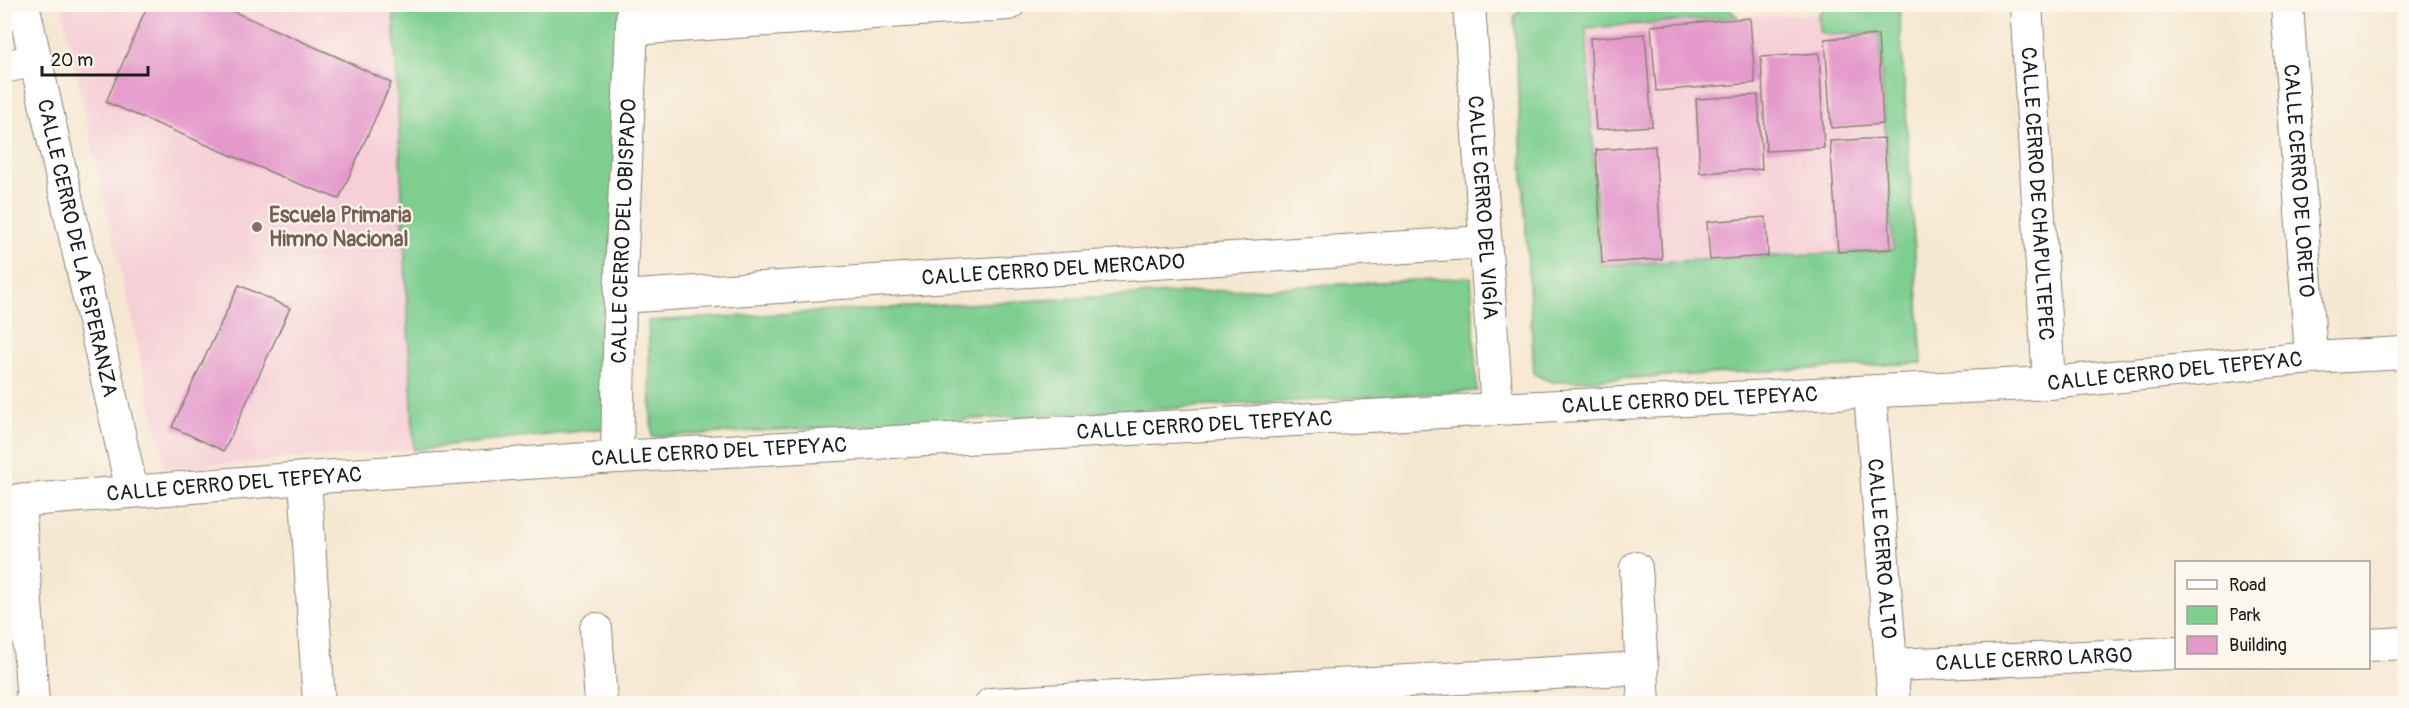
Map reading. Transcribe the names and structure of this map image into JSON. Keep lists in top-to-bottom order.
{
  "streets": {
    "street": [
      "CALLE CERRO DE LORETO",
      "CALLE CERRO DE CHAPULTEPEC",
      "CALLE CERRO DEL VIGÍA",
      "CALLE CERRO DEL OBISPADO",
      "CALLE CERRO DE LA ESPERANZA",
      "CALLE CERRO DEL MERCADO",
      "CALLE CERRO DEL TEPEYAC",
      "CALLE CERRO ALTO",
      "CALLE CERRO LARGO"
    ]
  },
  "crossings": [
    ["CALLE CERRO DE LORETO", "CALLE CERRO DEL TEPEYAC"],
    ["CALLE CERRO DE CHAPULTEPEC", "CALLE CERRO DEL TEPEYAC"],
    ["CALLE CERRO DEL VIGÍA", "CALLE CERRO DEL MERCADO"],
    ["CALLE CERRO DEL VIGÍA", "CALLE CERRO DEL TEPEYAC"],
    ["CALLE CERRO DEL OBISPADO", "CALLE CERRO DEL MERCADO"],
    ["CALLE CERRO DEL OBISPADO", "CALLE CERRO DEL TEPEYAC"],
    ["CALLE CERRO DE LA ESPERANZA", "CALLE CERRO DEL TEPEYAC"],
    ["CALLE CERRO DEL TEPEYAC", "CALLE CERRO ALTO"],
    ["CALLE CERRO ALTO", "CALLE CERRO LARGO"]
  ],
  "places": ["Escuela Primaria Himno Nacional"],
  "legend": ["Road", "Park", "Building"],
  "scale_bar": "20 m"
}
